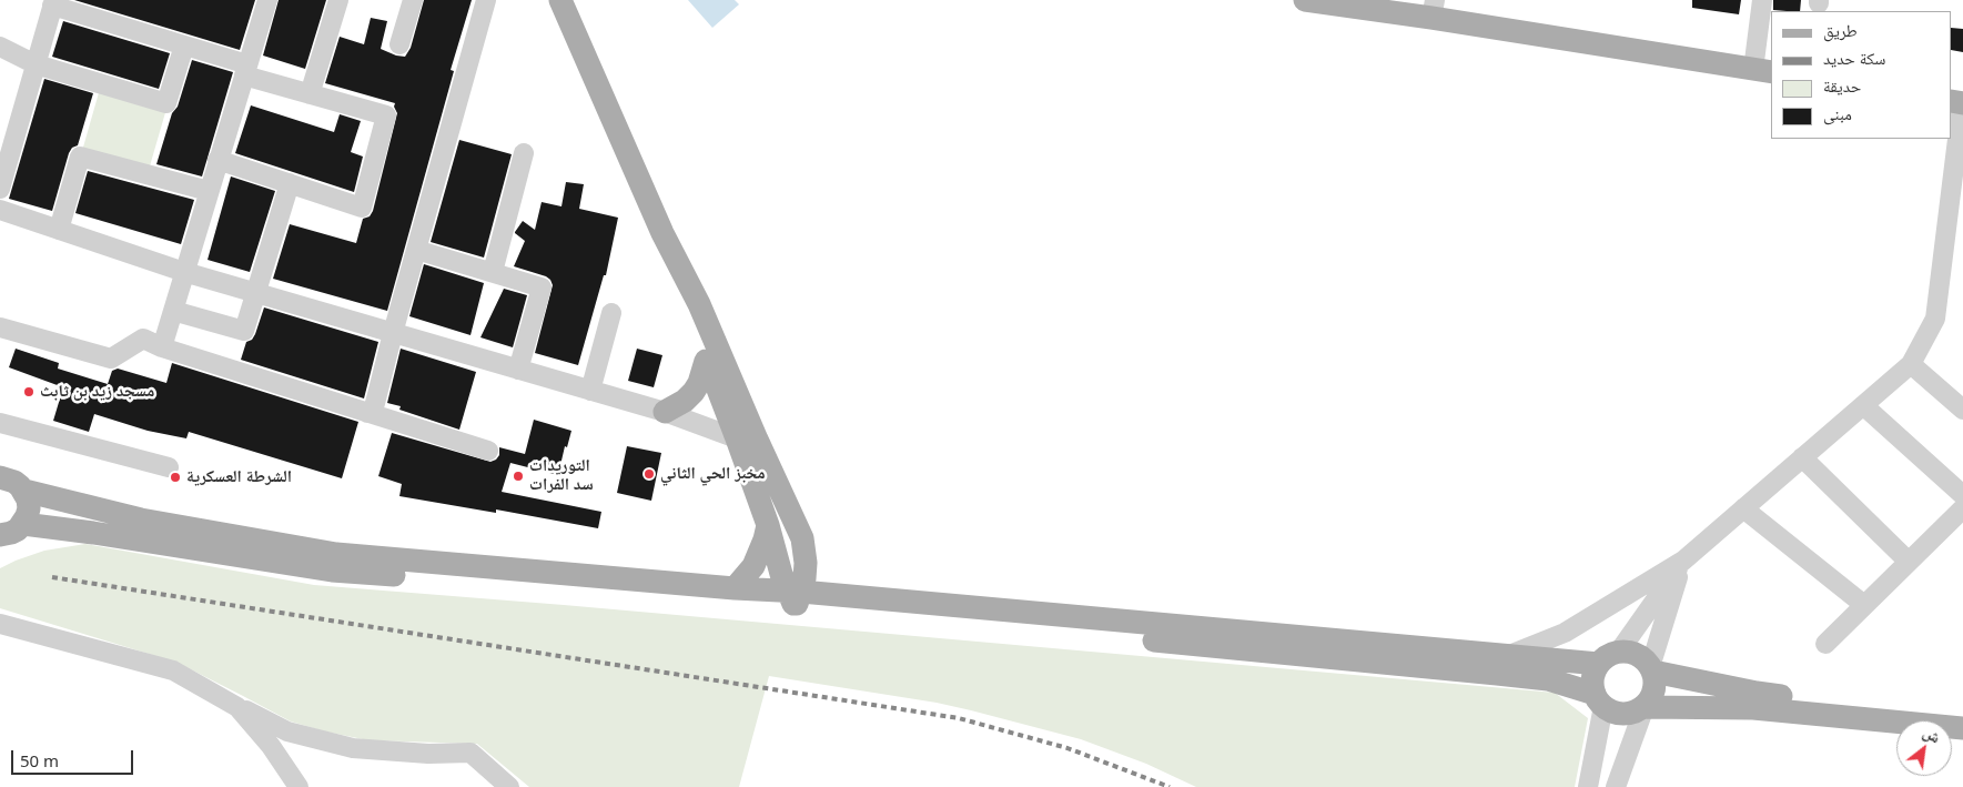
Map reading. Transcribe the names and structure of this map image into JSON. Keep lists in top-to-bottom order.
{
  "places": [
    "مسجد زيد بن ثابث",
    "مخبز الحي الثاني",
    "التوريدات سد الفرات",
    "الشرطة العسكرية"
  ],
  "legend": [
    "طريق",
    "سكة حديد",
    "حديقة",
    "مبنى"
  ],
  "scale_bar": "50 m",
  "north": "top right"
}
